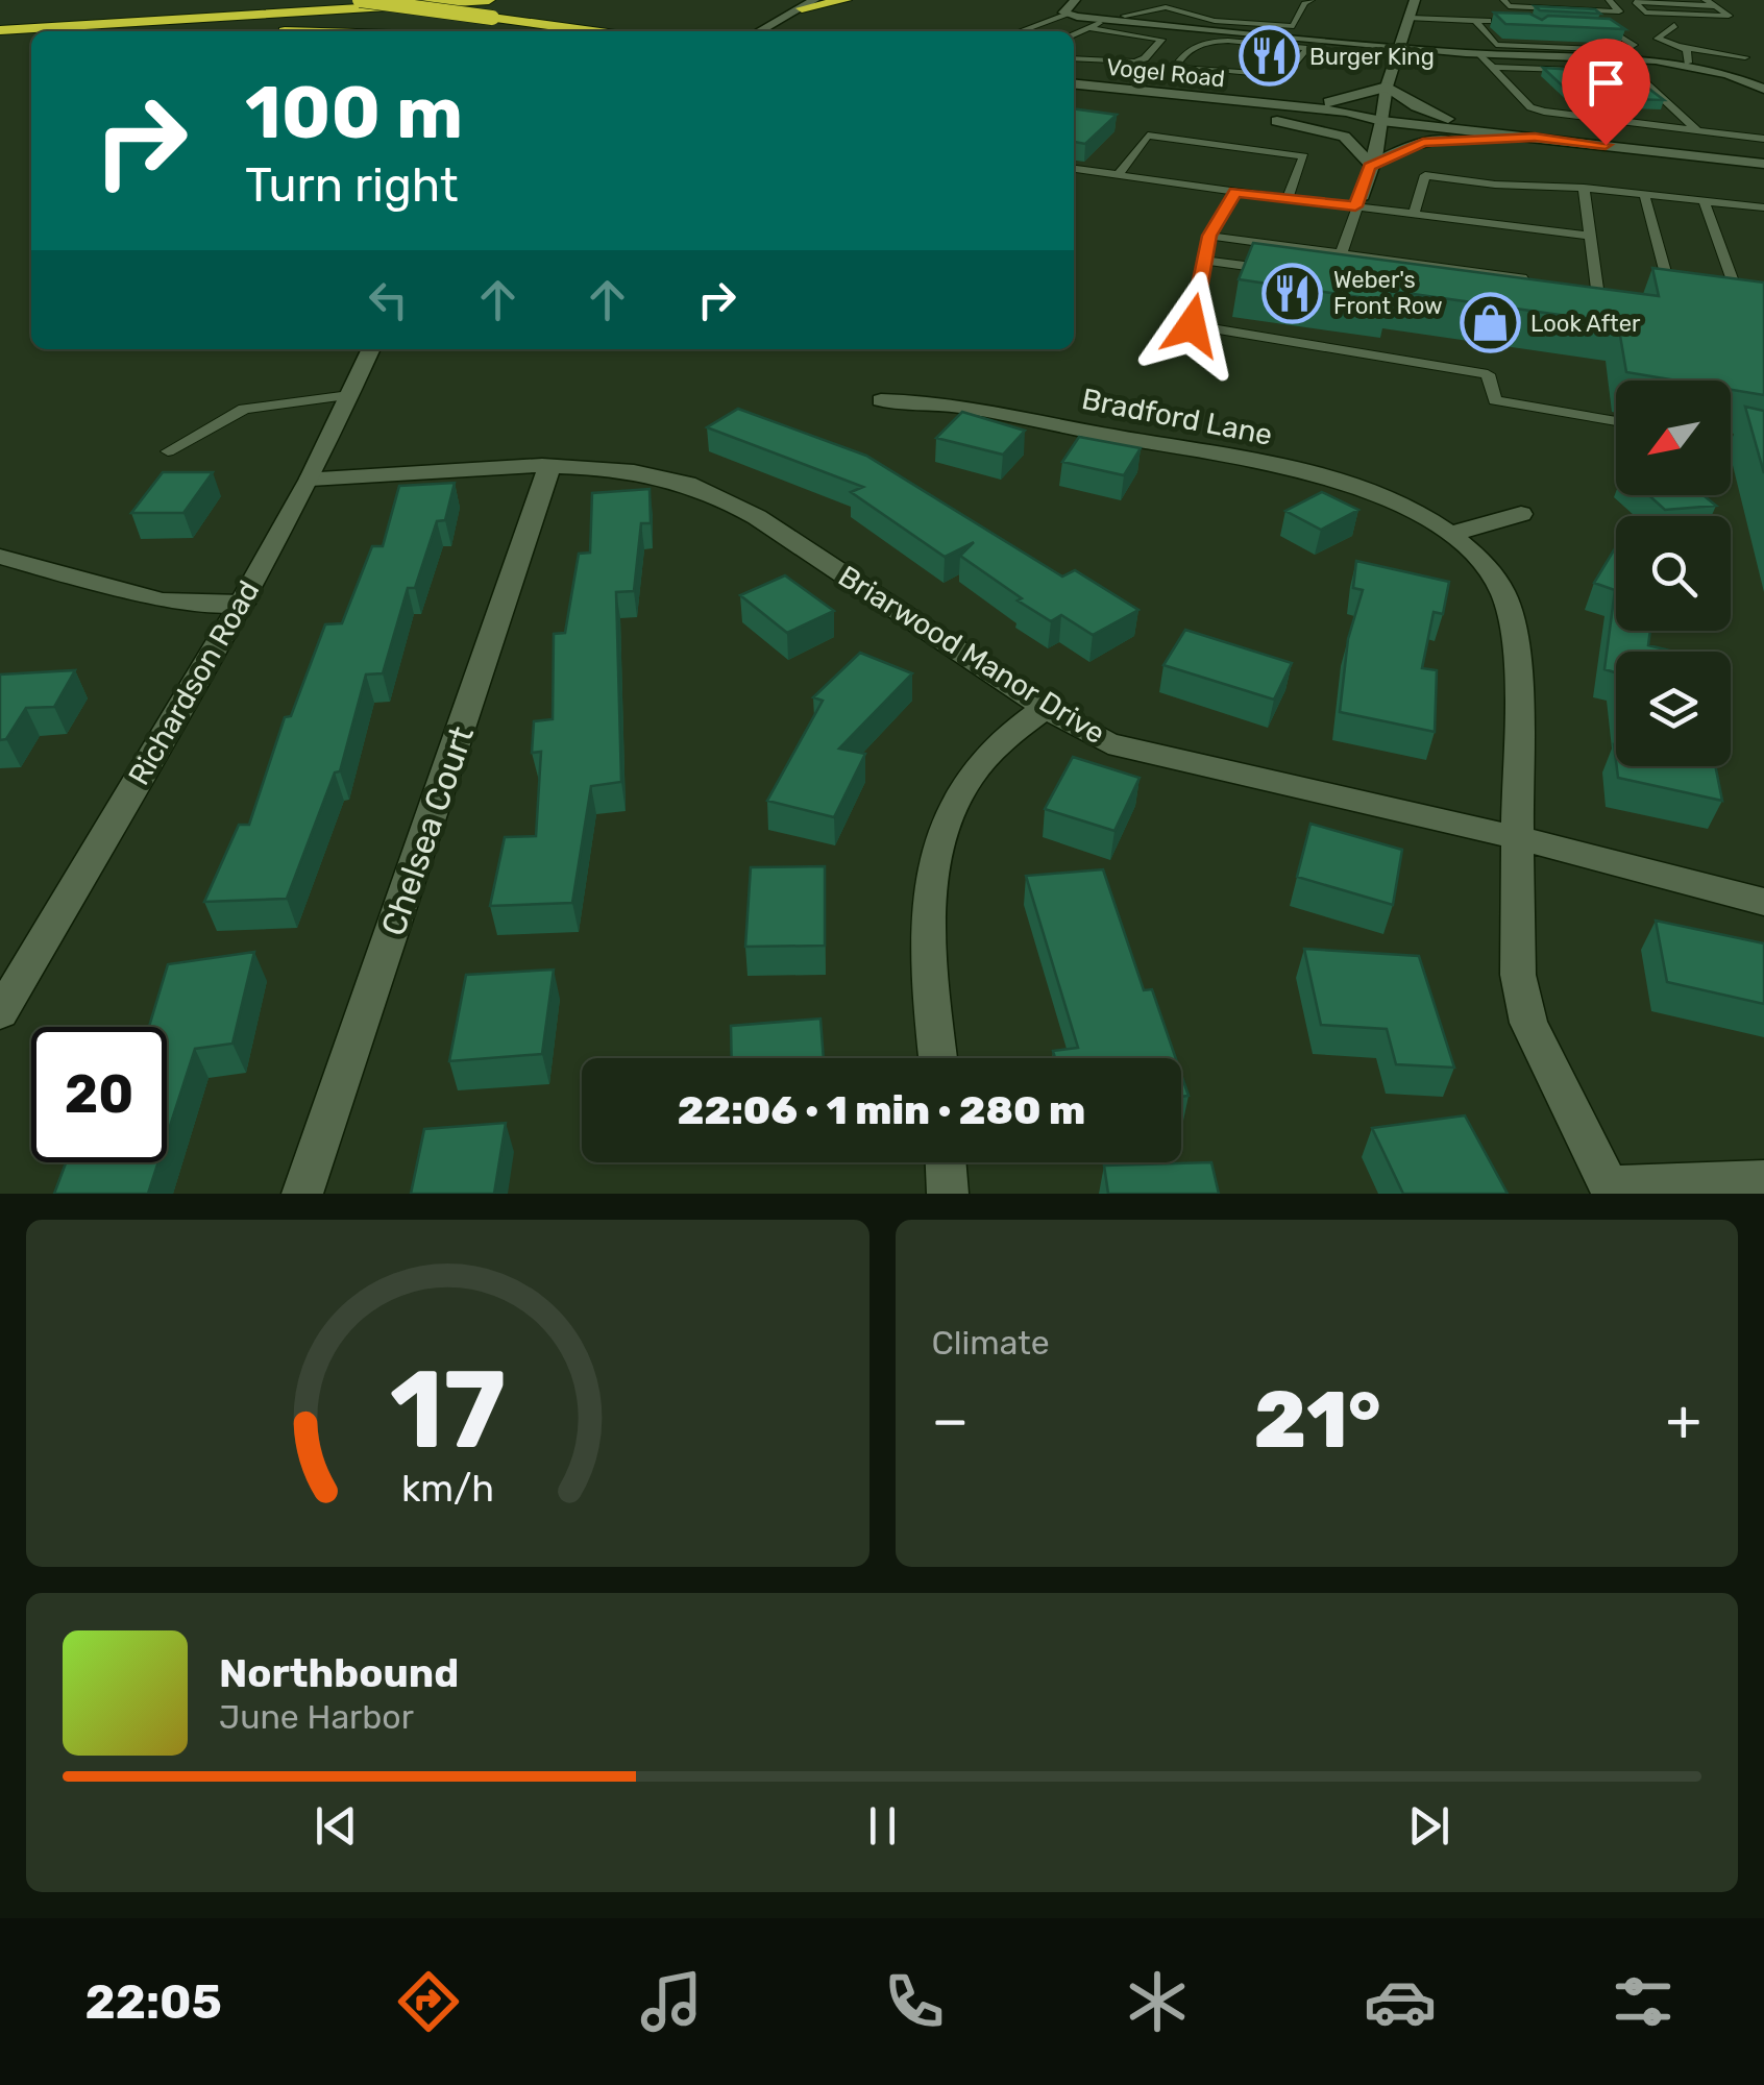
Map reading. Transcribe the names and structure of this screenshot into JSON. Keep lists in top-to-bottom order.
{
  "streets": {
    "street": [
      "Vogel Road",
      "Bradford Lane",
      "Briarwood Manor Drive",
      "Richardson Road",
      "Chelsea Court"
    ]
  },
  "crossings": [
    ["Bradford Lane", "Briarwood Manor Drive"],
    ["Briarwood Manor Drive", "Richardson Road"],
    ["Briarwood Manor Drive", "Chelsea Court"]
  ],
  "places": {
    "restaurant": ["Burger King", "Weber's Front Row"],
    "shop": ["Look After"]
  },
  "north": "bottom left",
  "page": {
    "turn": ["100 m", "Turn right"],
    "limit": "20",
    "trip": "22:06 · 1 min · 280 m",
    "tile": "Climate",
    "heat": ["−", "21°", "+"],
    "song": ["Northbound", "June Harbor"],
    "tabs": "22:05",
    "gauge": ["17", "km/h"]
  }
}
